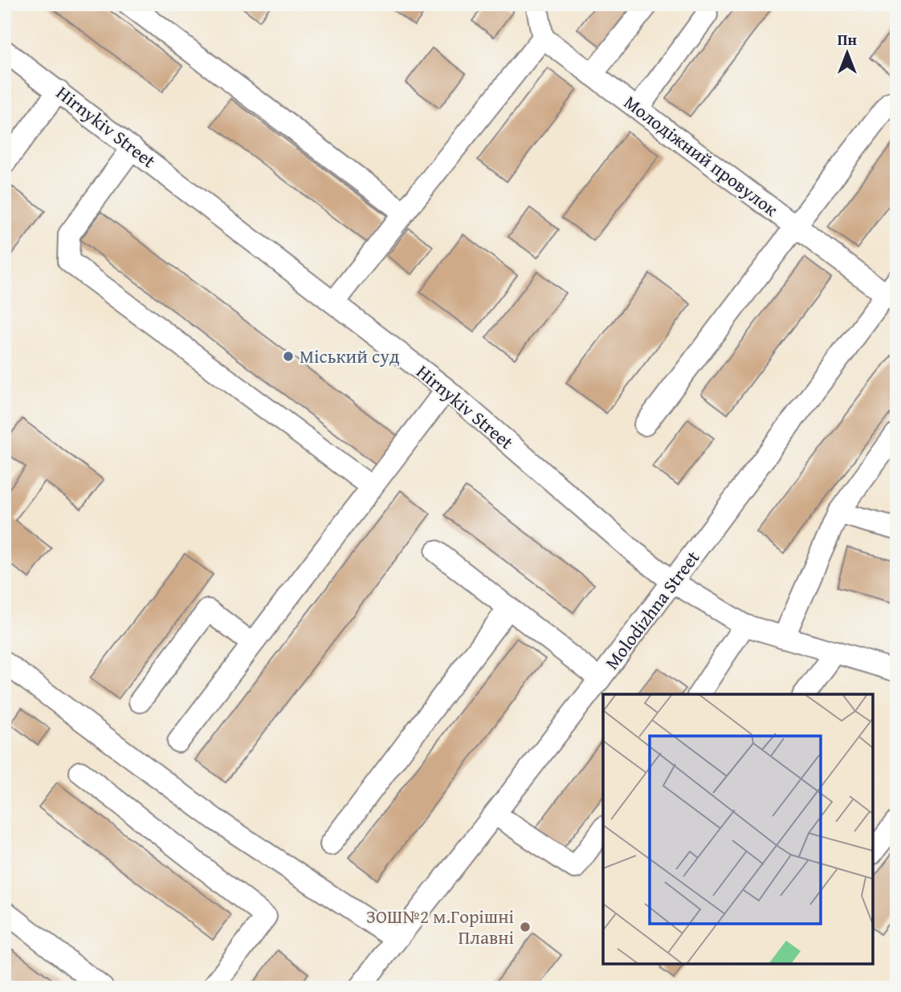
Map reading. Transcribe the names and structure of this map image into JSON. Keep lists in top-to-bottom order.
{
  "streets": {
    "street": ["Hirnykiv Street", "Молодіжний провулок", "Molodizhna Street"]
  },
  "crossings": [
    ["Hirnykiv Street", "Molodizhna Street"],
    ["Молодіжний провулок", "Molodizhna Street"]
  ],
  "places": ["Міський суд", "ЗОШ№2 м.Горішні Плавні"],
  "north": "top"
}
